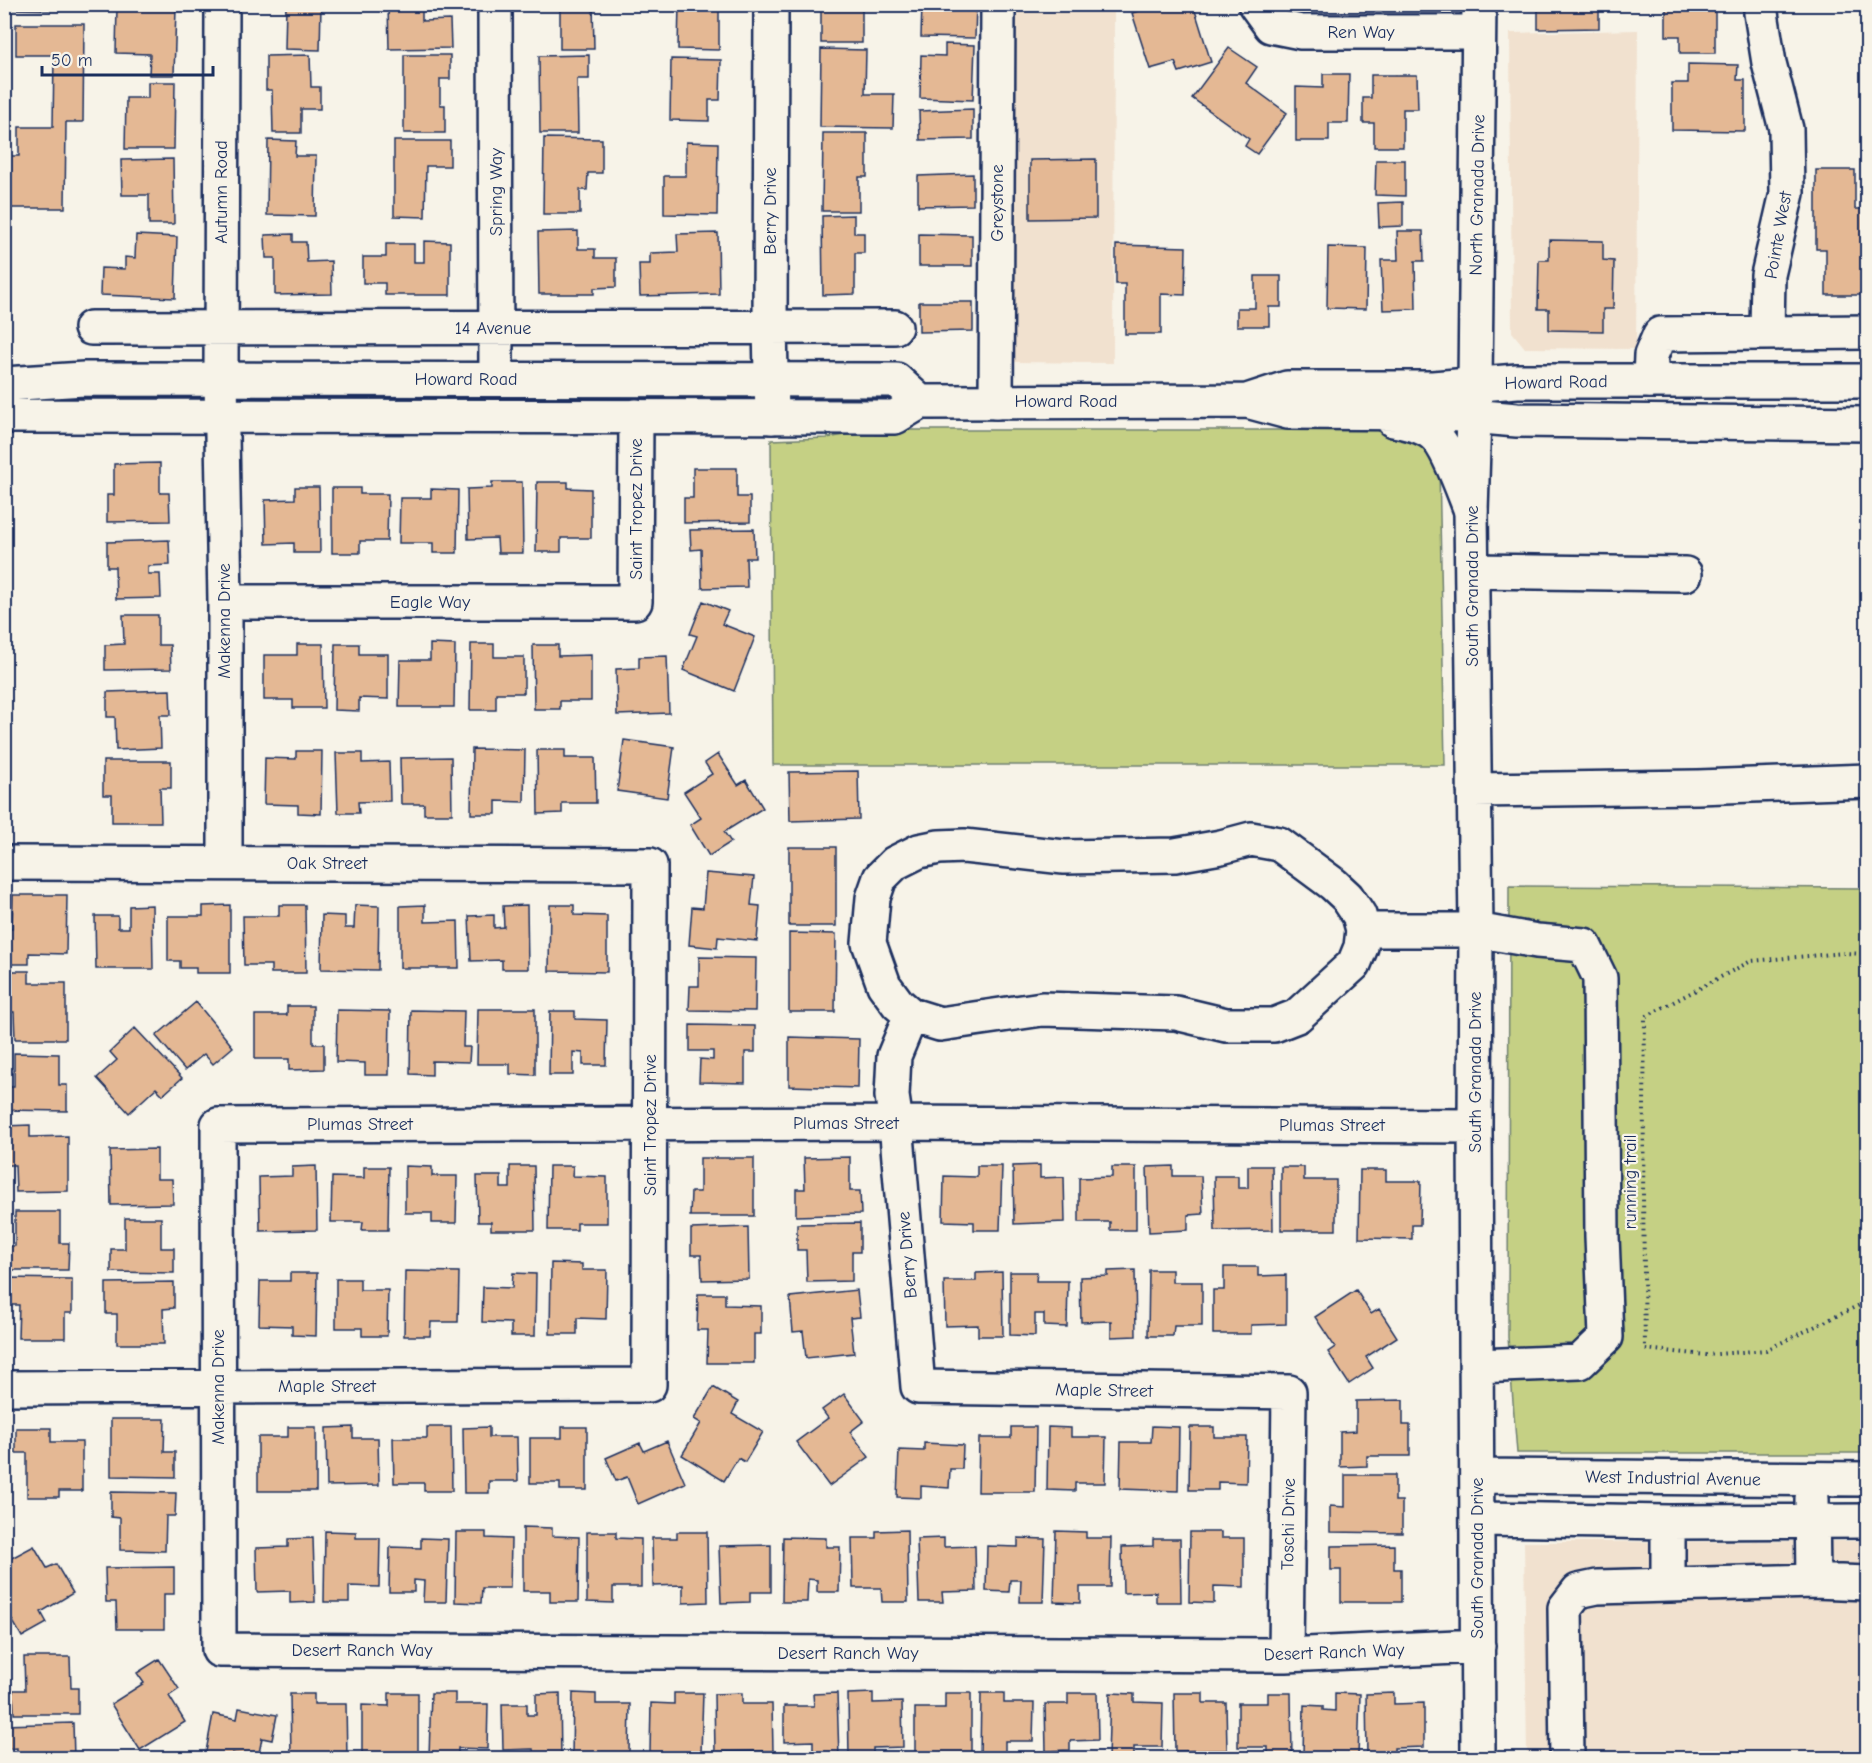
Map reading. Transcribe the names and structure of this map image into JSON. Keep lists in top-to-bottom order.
{
  "streets": {
    "street": [
      "Ren Way",
      "Autumn Road",
      "Spring Way",
      "North Granada Drive",
      "Greystone",
      "Berry Drive",
      "Pointe West",
      "14 Avenue",
      "Howard Road",
      "Saint Tropez Drive",
      "South Granada Drive",
      "Eagle Way",
      "Makenna Drive",
      "Oak Street",
      "Plumas Street",
      "Maple Street",
      "West Industrial Avenue",
      "Toschi Drive",
      "Desert Ranch Way"
    ],
    "path": ["running trail"]
  },
  "crossings": [
    ["Ren Way", "North Granada Drive"],
    ["Autumn Road", "14 Avenue"],
    ["Autumn Road", "Howard Road"],
    ["Autumn Road", "Makenna Drive"],
    ["Spring Way", "14 Avenue"],
    ["Spring Way", "Howard Road"],
    ["North Granada Drive", "Howard Road"],
    ["North Granada Drive", "South Granada Drive"],
    ["Greystone", "Howard Road"],
    ["Berry Drive", "14 Avenue"],
    ["Berry Drive", "Howard Road"],
    ["Berry Drive", "Plumas Street"],
    ["Berry Drive", "Maple Street"],
    ["Howard Road", "Saint Tropez Drive"],
    ["Howard Road", "South Granada Drive"],
    ["Howard Road", "Makenna Drive"],
    ["Saint Tropez Drive", "Eagle Way"],
    ["Saint Tropez Drive", "Oak Street"],
    ["Saint Tropez Drive", "Plumas Street"],
    ["Saint Tropez Drive", "Maple Street"],
    ["South Granada Drive", "Plumas Street"],
    ["South Granada Drive", "West Industrial Avenue"],
    ["South Granada Drive", "Desert Ranch Way"],
    ["Eagle Way", "Makenna Drive"],
    ["Makenna Drive", "Oak Street"],
    ["Makenna Drive", "Plumas Street"],
    ["Makenna Drive", "Maple Street"],
    ["Makenna Drive", "Desert Ranch Way"],
    ["Maple Street", "Toschi Drive"],
    ["Toschi Drive", "Desert Ranch Way"]
  ],
  "scale_bar": "50 m"
}
